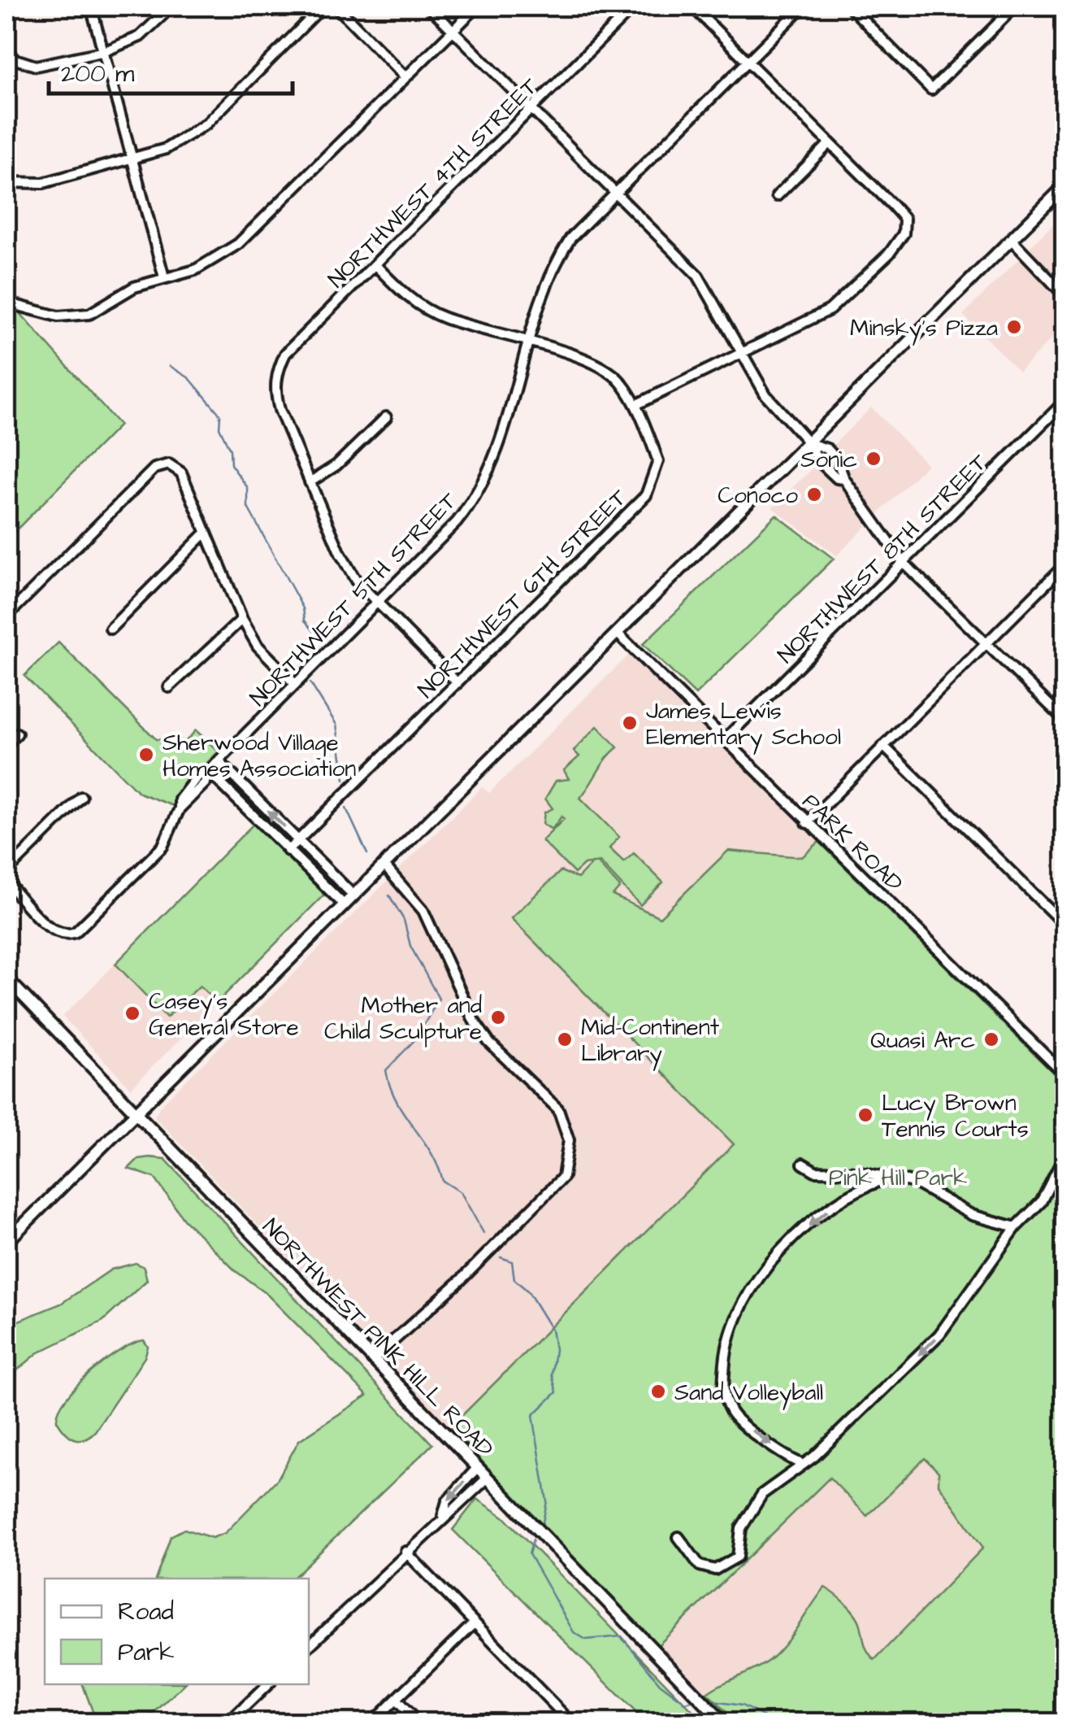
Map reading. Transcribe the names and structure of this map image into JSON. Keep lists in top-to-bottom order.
{
  "streets": {
    "main road": ["NORTHWEST PINK HILL ROAD"],
    "street": [
      "NORTHWEST 4TH STREET",
      "NORTHWEST 8TH STREET",
      "NORTHWEST 6TH STREET",
      "NORTHWEST 5TH STREET",
      "PARK ROAD"
    ]
  },
  "crossings": [
    ["NORTHWEST 4TH STREET", "NORTHWEST 6TH STREET"],
    ["NORTHWEST 8TH STREET", "PARK ROAD"],
    ["NORTHWEST 6TH STREET", "NORTHWEST 5TH STREET"]
  ],
  "parks": ["Pink Hill Park"],
  "places": [
    "Minsky's Pizza",
    "Sonic",
    "Conoco",
    "James Lewis Elementary School",
    "Sherwood Village Homes Association",
    "Casey's General Store",
    "Mother and Child Sculpture",
    "Mid-Continent Library",
    "Quasi Arc",
    "Lucy Brown Tennis Courts",
    "Sand Volleyball"
  ],
  "legend": ["Road", "Park"],
  "scale_bar": "200 m"
}
